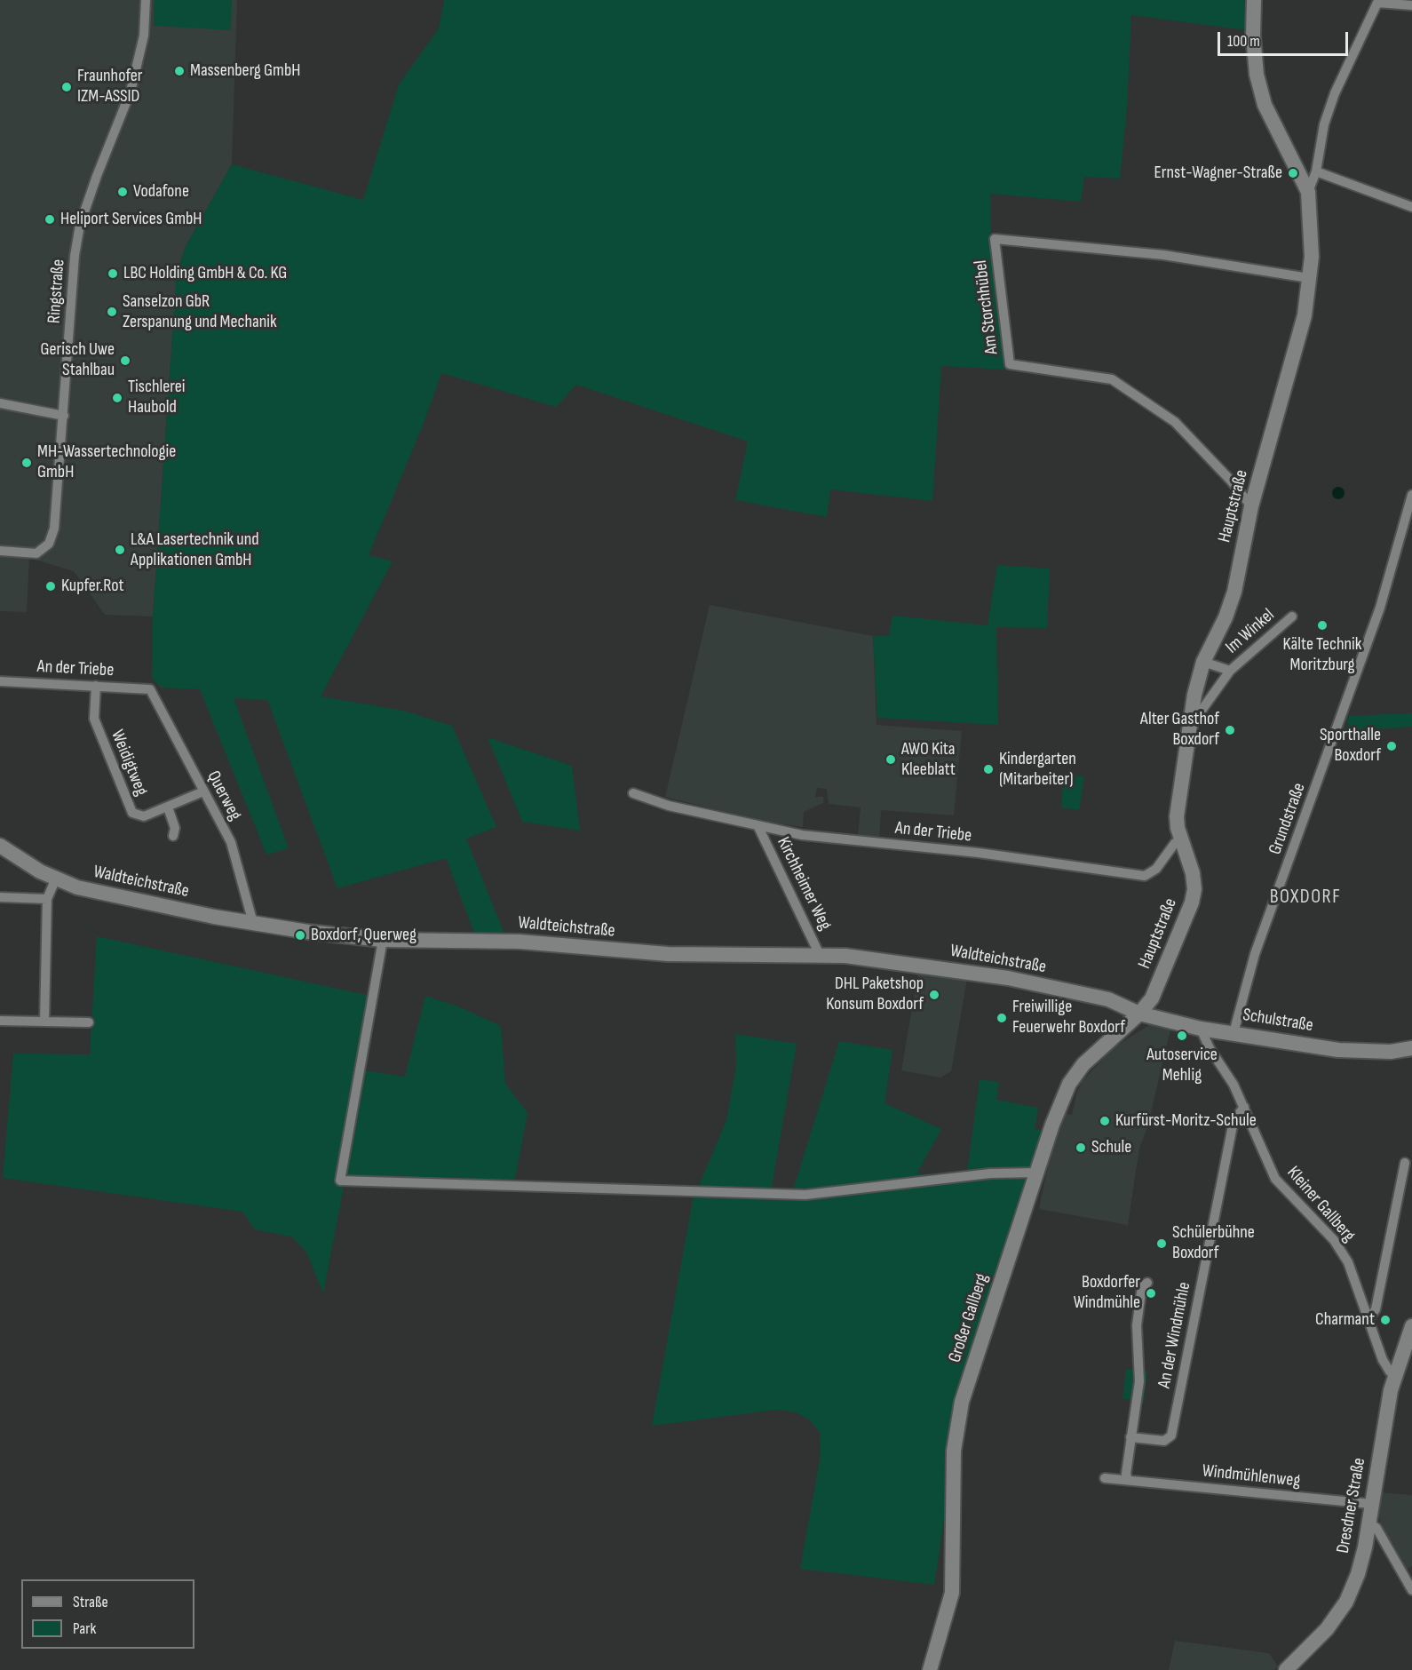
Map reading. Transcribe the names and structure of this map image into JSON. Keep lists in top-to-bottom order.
{
  "streets": {
    "street": [
      "Ringstraße",
      "Am Storchhübel",
      "Hauptstraße",
      "Im Winkel",
      "An der Triebe",
      "Weidigtweg",
      "Querweg",
      "Grundstraße",
      "Waldteichstraße",
      "Kirchheimer Weg",
      "Schulstraße",
      "Kleiner Gallberg",
      "Großer Gallberg",
      "An der Windmühle",
      "Windmühlenweg",
      "Dresdner Straße"
    ]
  },
  "crossings": [
    ["Am Storchhübel", "Hauptstraße"],
    ["Hauptstraße", "Im Winkel"],
    ["Hauptstraße", "An der Triebe"],
    ["Hauptstraße", "Waldteichstraße"],
    ["Hauptstraße", "Schulstraße"],
    ["Hauptstraße", "Großer Gallberg"],
    ["An der Triebe", "Weidigtweg"],
    ["An der Triebe", "Querweg"],
    ["An der Triebe", "Kirchheimer Weg"],
    ["Weidigtweg", "Querweg"],
    ["Querweg", "Waldteichstraße"],
    ["Grundstraße", "Schulstraße"],
    ["Waldteichstraße", "Kirchheimer Weg"],
    ["Waldteichstraße", "Schulstraße"],
    ["Waldteichstraße", "Großer Gallberg"],
    ["Schulstraße", "Kleiner Gallberg"],
    ["Schulstraße", "Großer Gallberg"],
    ["Kleiner Gallberg", "An der Windmühle"],
    ["Kleiner Gallberg", "Dresdner Straße"],
    ["Windmühlenweg", "Dresdner Straße"]
  ],
  "districts": ["BOXDORF"],
  "places": [
    "Massenberg GmbH",
    "Fraunhofer IZM-ASSID",
    "Ernst-Wagner-Straße",
    "Vodafone",
    "Heliport Services GmbH",
    "LBC Holding GmbH & Co. KG",
    "Sanselzon GbR Zerspanung und Mechanik",
    "Gerisch Uwe Stahlbau",
    "Tischlerei Haubold",
    "MH-Wassertechnologie GmbH",
    "L&A Lasertechnik und Applikationen GmbH",
    "Kupfer.Rot",
    "Kälte Technik Moritzburg",
    "Alter Gasthof Boxdorf",
    "Sporthalle Boxdorf",
    "AWO Kita Kleeblatt",
    "Kindergarten (Mitarbeiter)",
    "Boxdorf, Querweg",
    "DHL Paketshop Konsum Boxdorf",
    "Freiwillige Feuerwehr Boxdorf",
    "Autoservice Mehlig",
    "Kurfürst-Moritz-Schule",
    "Schule",
    "Schülerbühne Boxdorf",
    "Boxdorfer Windmühle",
    "Charmant"
  ],
  "legend": ["Straße", "Park"],
  "scale_bar": "100 m"
}
